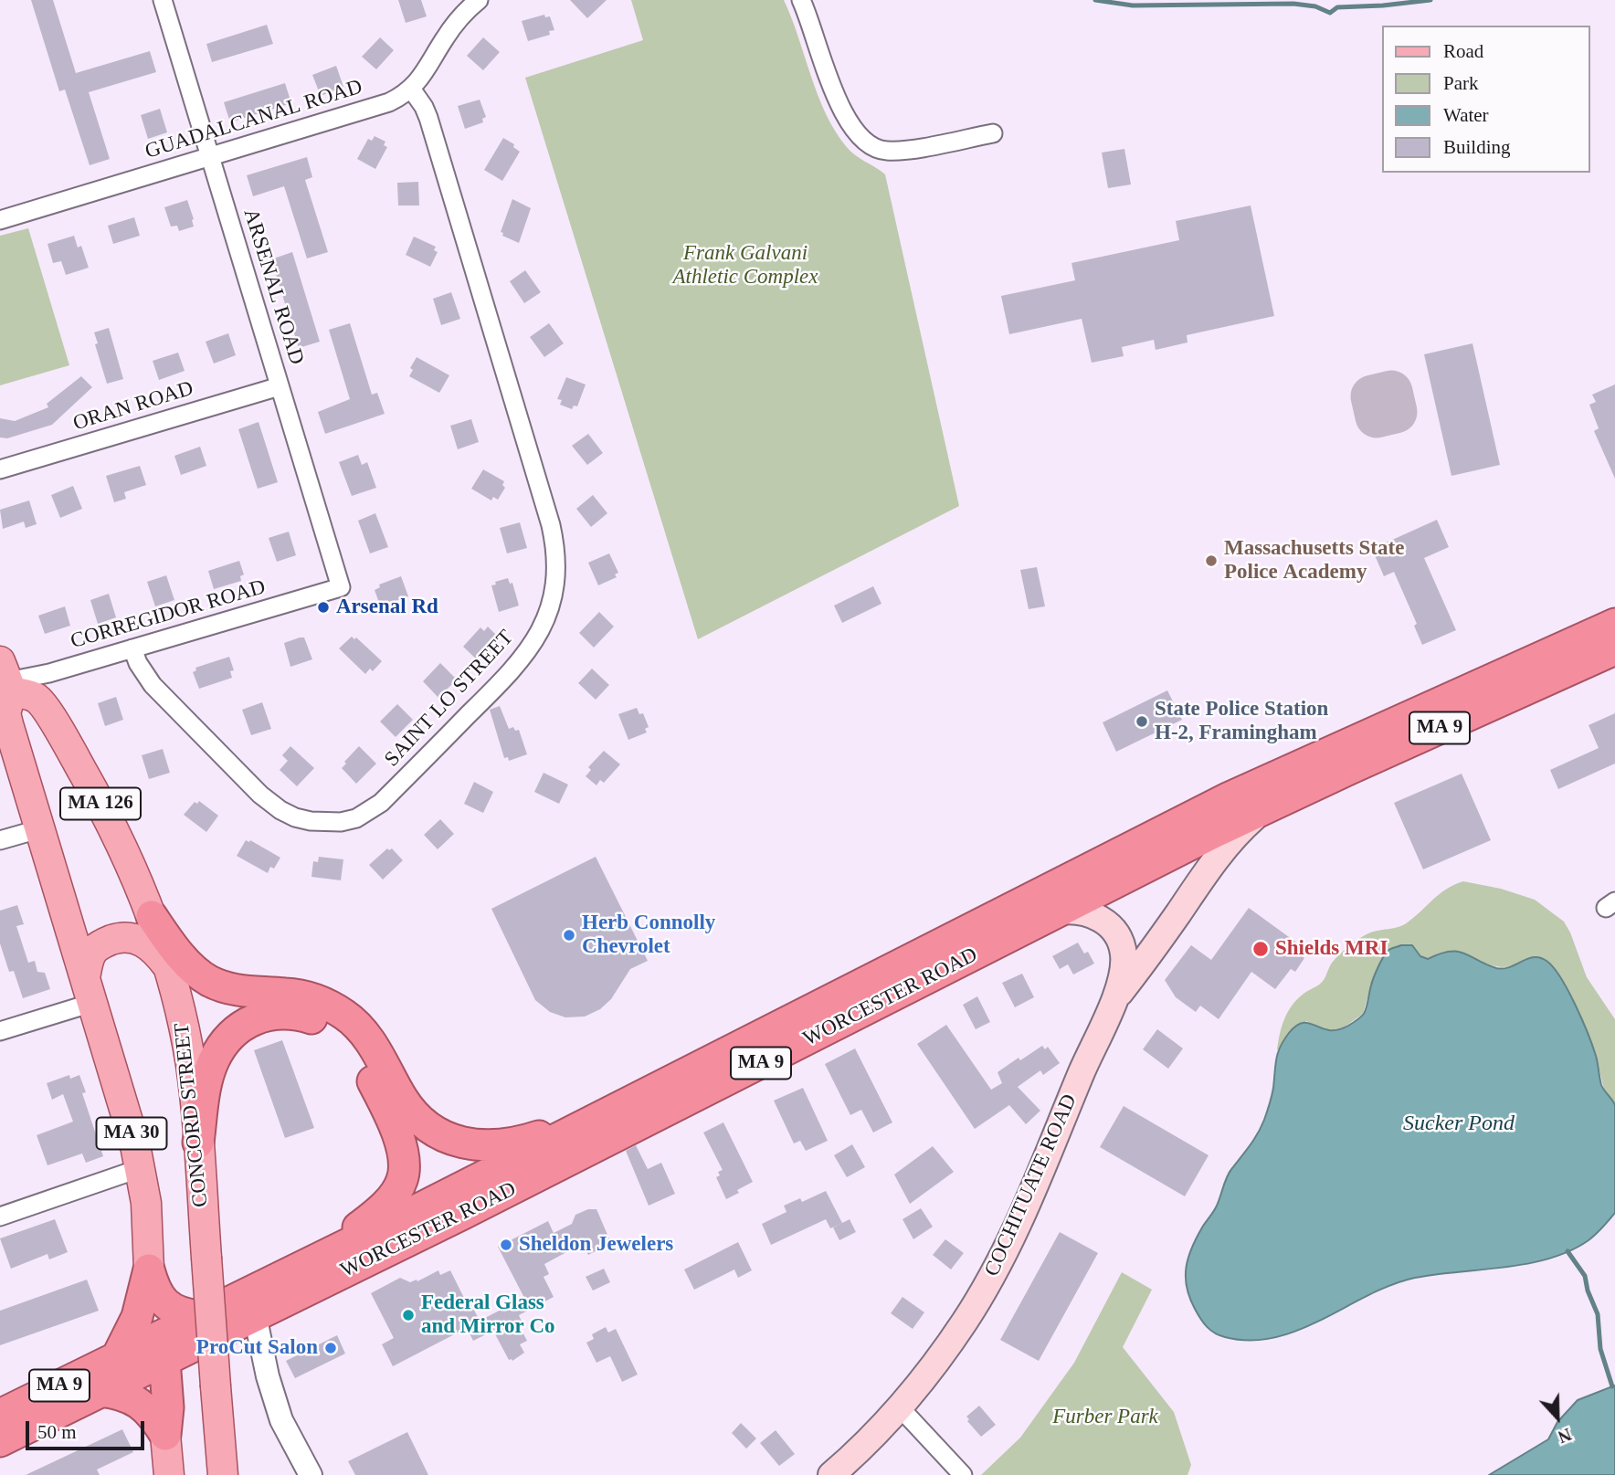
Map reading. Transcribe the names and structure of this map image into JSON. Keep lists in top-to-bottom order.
{
  "streets": {
    "highway": ["MA 9", "WORCESTER ROAD", "MA 30"],
    "main road": ["MA 126", "CONCORD STREET", "COCHITUATE ROAD"],
    "street": [
      "GUADALCANAL ROAD",
      "ARSENAL ROAD",
      "ORAN ROAD",
      "CORREGIDOR ROAD",
      "SAINT LO STREET"
    ]
  },
  "crossings": [
    ["GUADALCANAL ROAD", "ARSENAL ROAD"],
    ["GUADALCANAL ROAD", "SAINT LO STREET"],
    ["ARSENAL ROAD", "ORAN ROAD"],
    ["ARSENAL ROAD", "CORREGIDOR ROAD"],
    ["CORREGIDOR ROAD", "SAINT LO STREET"],
    ["CORREGIDOR ROAD", "CONCORD STREET"],
    ["WORCESTER ROAD", "MA 30"],
    ["WORCESTER ROAD", "COCHITUATE ROAD"],
    ["CONCORD STREET", "MA 30"]
  ],
  "water": ["Sucker Pond"],
  "parks": ["Frank Galvani Athletic Complex", "Furber Park"],
  "places": [
    "Massachusetts State Police Academy",
    "Arsenal Rd",
    "State Police Station H-2, Framingham",
    "Herb Connolly Chevrolet",
    "Shields MRI",
    "Sheldon Jewelers",
    "Federal Glass and Mirror Co",
    "ProCut Salon"
  ],
  "legend": [
    "Road",
    "Park",
    "Water",
    "Building"
  ],
  "scale_bar": "50 m",
  "north": "bottom"
}
